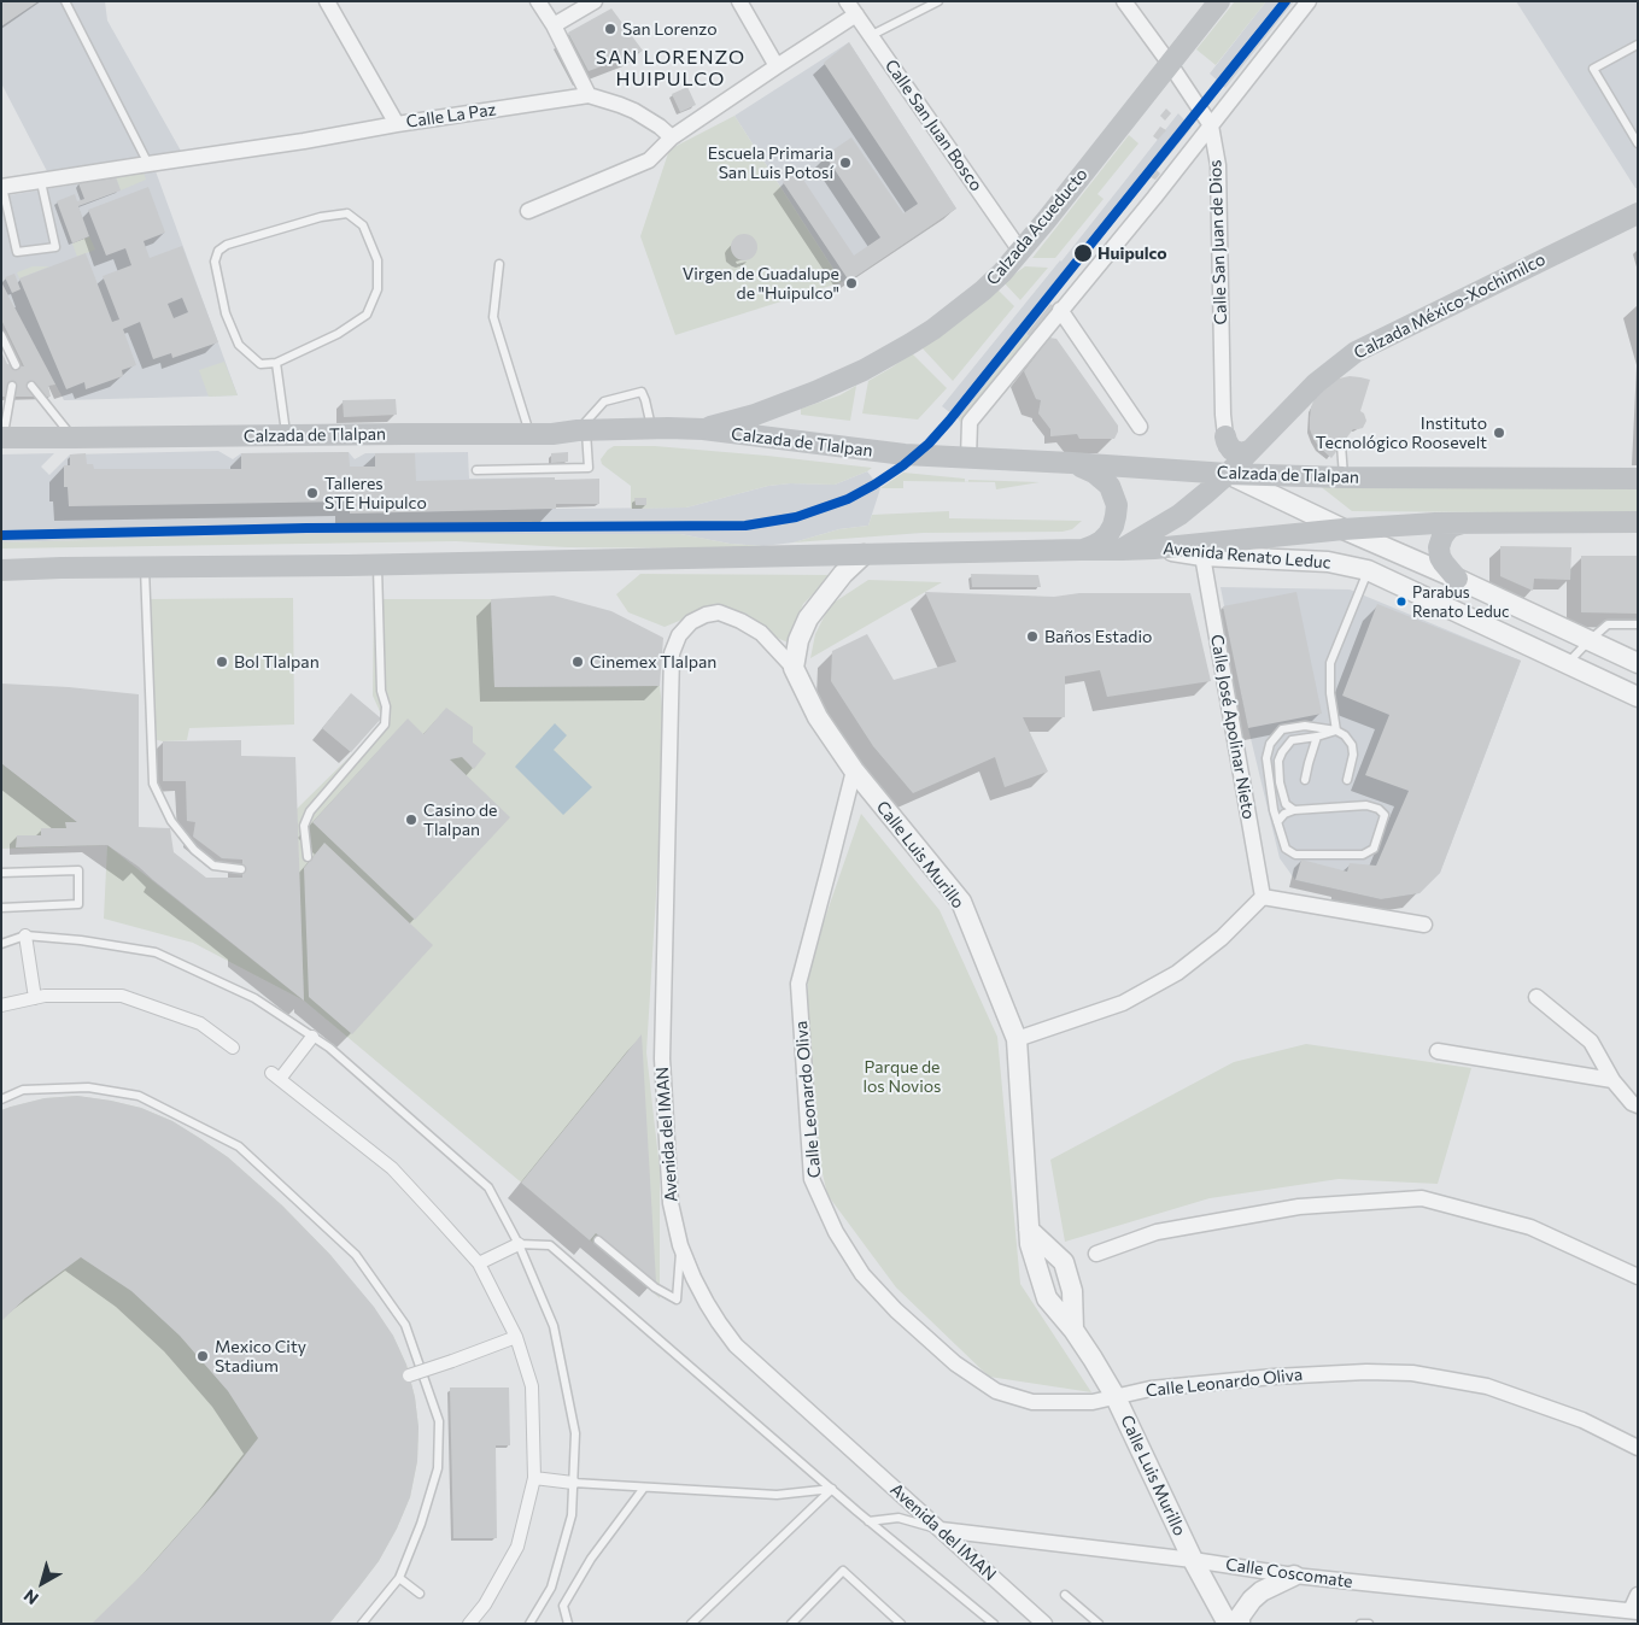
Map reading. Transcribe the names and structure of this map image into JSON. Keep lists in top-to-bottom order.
{
  "streets": {
    "main road": ["Calzada Acueducto", "Calzada México-Xochimilco", "Calzada de Tlalpan"],
    "street": [
      "Calle La Paz",
      "Calle San Juan Bosco",
      "Calle San Juan de Dios",
      "Avenida Renato Leduc",
      "Calle José Apolinar Nieto",
      "Calle Luis Murillo",
      "Calle Leonardo Oliva",
      "Avenida del IMAN",
      "Calle Coscomate"
    ]
  },
  "crossings": [
    ["Calle San Juan Bosco", "Calzada Acueducto"],
    ["Calzada Acueducto", "Calle San Juan de Dios"],
    ["Calzada Acueducto", "Calzada de Tlalpan"],
    ["Calle San Juan de Dios", "Calzada México-Xochimilco"],
    ["Calle San Juan de Dios", "Calzada de Tlalpan"],
    ["Calzada México-Xochimilco", "Calzada de Tlalpan"],
    ["Avenida Renato Leduc", "Calle José Apolinar Nieto"],
    ["Calle Luis Murillo", "Calle Leonardo Oliva"],
    ["Calle Luis Murillo", "Avenida del IMAN"],
    ["Calle Luis Murillo", "Calle Coscomate"],
    ["Avenida del IMAN", "Calle Coscomate"]
  ],
  "districts": ["SAN LORENZO HUIPULCO"],
  "parks": ["Parque de los Novios"],
  "places": [
    "San Lorenzo",
    "Escuela Primaria San Luis Potosí",
    "Huipulco",
    "Virgen de Guadalupe de \"Huipulco\"",
    "Instituto Tecnológico Roosevelt",
    "Talleres STE Huipulco",
    "Parabus Renato Leduc",
    "Baños Estadio",
    "Bol Tlalpan",
    "Cinemex Tlalpan",
    "Casino de Tlalpan",
    "Mexico City Stadium"
  ],
  "north": "bottom left"
}
